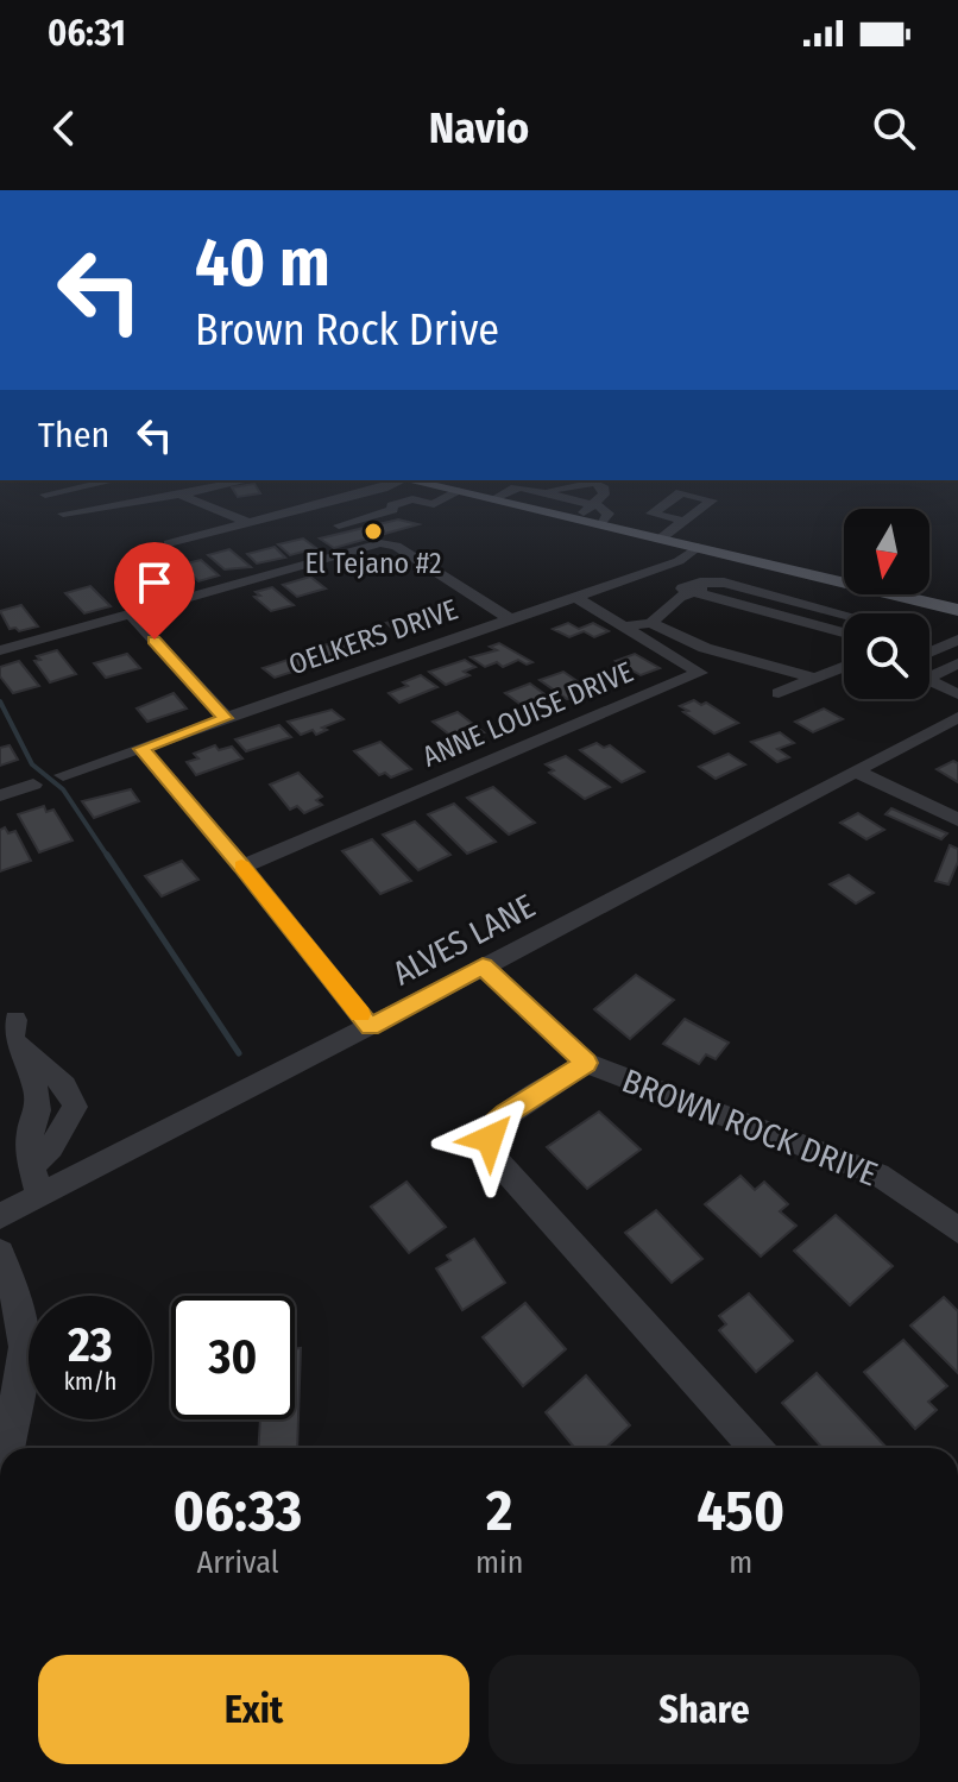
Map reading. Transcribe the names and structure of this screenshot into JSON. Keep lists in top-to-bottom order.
{
  "streets": {
    "street": [
      "OELKERS DRIVE",
      "ANNE LOUISE DRIVE",
      "ALVES LANE",
      "BROWN ROCK DRIVE"
    ]
  },
  "crossings": [
    ["OELKERS DRIVE", "ANNE LOUISE DRIVE"],
    ["ALVES LANE", "BROWN ROCK DRIVE"]
  ],
  "places": ["El Tejano #2"],
  "north": "bottom",
  "page": {
    "status": "06:31",
    "header": "Navio",
    "turn": ["40 m", "Brown Rock Drive"],
    "then": "Then",
    "speed": "23 km/h",
    "limit": "30",
    "eta": [
      "06:33",
      "Arrival",
      "2",
      "min",
      "450",
      "m"
    ],
    "buttons": ["Exit", "Share"]
  }
}
